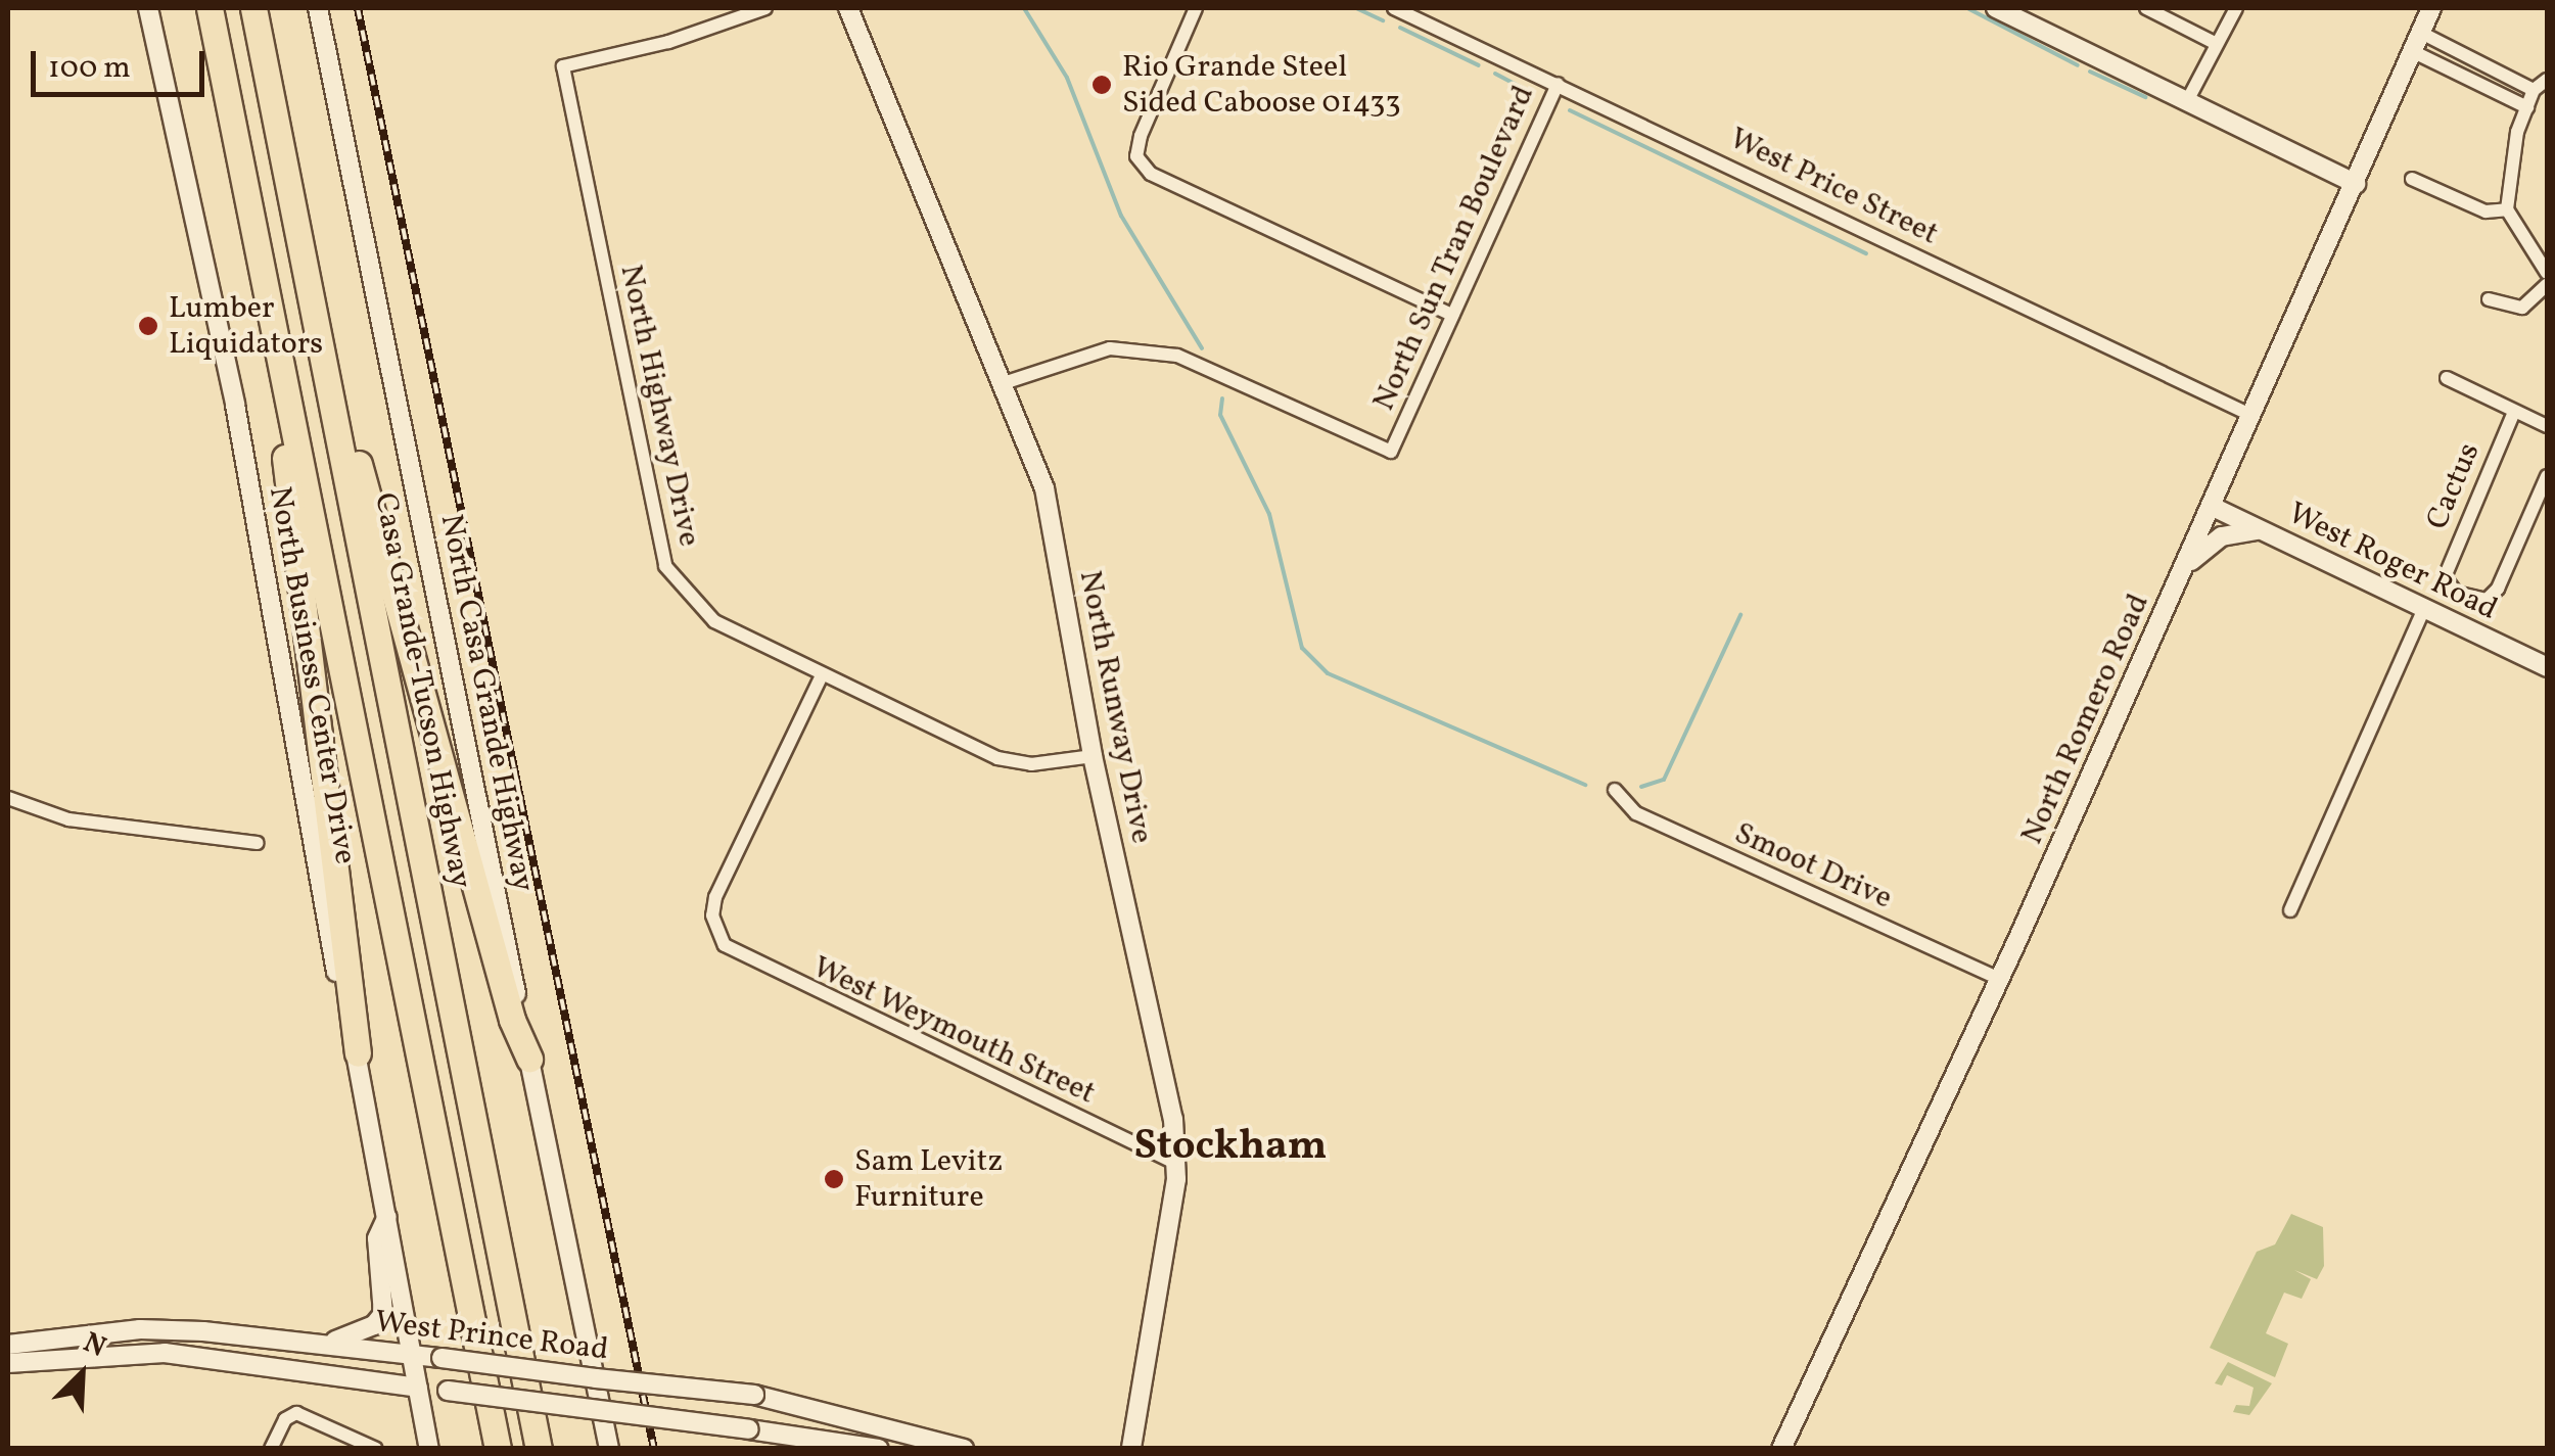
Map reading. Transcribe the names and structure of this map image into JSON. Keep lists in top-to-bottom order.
{
  "streets": {
    "highway": ["Casa Grande-Tucson Highway"],
    "street": [
      "West Price Street",
      "North Sun Tran Boulevard",
      "North Highway Drive",
      "Cactus",
      "West Roger Road",
      "North Business Center Drive",
      "North Casa Grande Highway",
      "North Runway Drive",
      "North Romero Road",
      "Smoot Drive",
      "West Weymouth Street",
      "West Prince Road"
    ]
  },
  "crossings": [
    ["West Price Street", "North Sun Tran Boulevard"],
    ["West Price Street", "North Romero Road"],
    ["North Sun Tran Boulevard", "North Runway Drive"],
    ["North Highway Drive", "North Runway Drive"],
    ["North Highway Drive", "West Weymouth Street"],
    ["West Roger Road", "North Romero Road"],
    ["North Business Center Drive", "West Prince Road"],
    ["North Casa Grande Highway", "West Prince Road"],
    ["North Runway Drive", "West Weymouth Street"],
    ["North Romero Road", "Smoot Drive"]
  ],
  "districts": ["Stockham"],
  "places": ["Rio Grande Steel Sided Caboose 01433", "Lumber Liquidators", "Sam Levitz Furniture"],
  "scale_bar": "100 m",
  "north": "top right"
}
